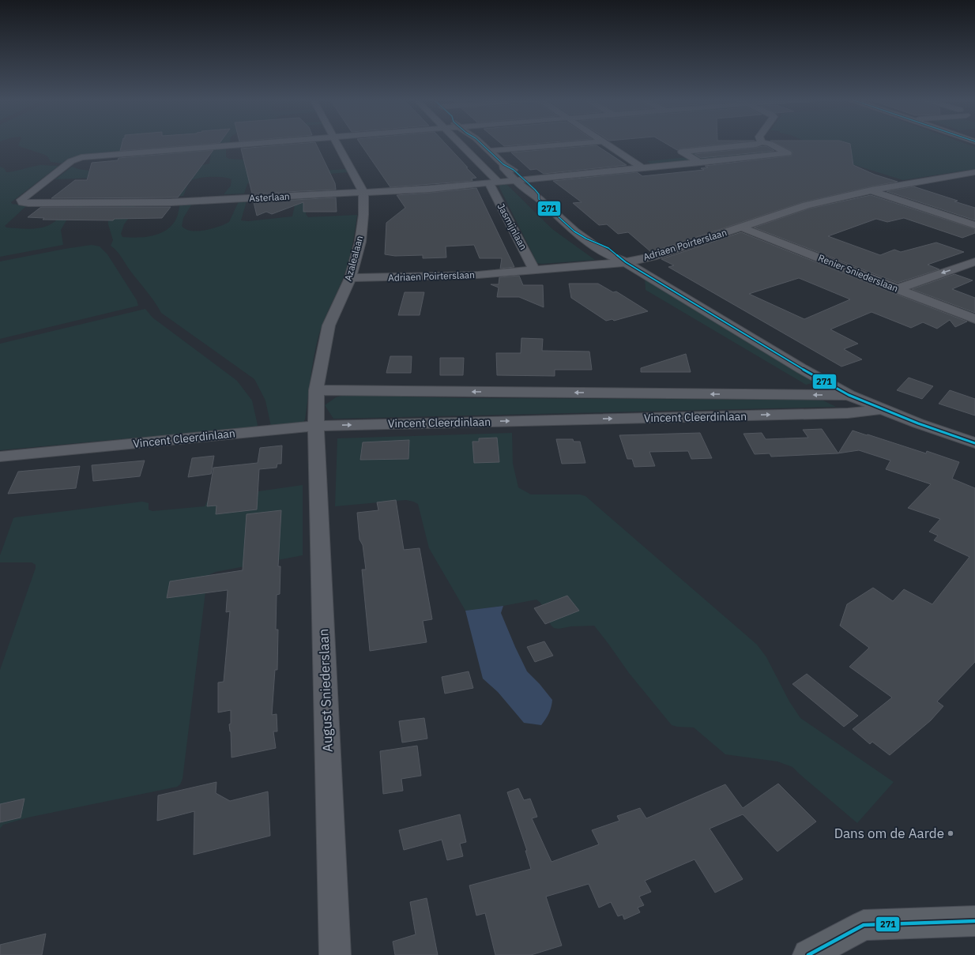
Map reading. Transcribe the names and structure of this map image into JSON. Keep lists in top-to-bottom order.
{
  "streets": {
    "street": [
      "Asterlaan",
      "Jasmijnlaan",
      "Adriaen Poirterslaan",
      "Azalealaan",
      "Renier Sniederslaan",
      "Vincent Cleerdinlaan",
      "August Sniederslaan"
    ]
  },
  "crossings": [
    ["Asterlaan", "Jasmijnlaan"],
    ["Asterlaan", "Azalealaan"],
    ["Jasmijnlaan", "Adriaen Poirterslaan"],
    ["Adriaen Poirterslaan", "Azalealaan"],
    ["Adriaen Poirterslaan", "Renier Sniederslaan"],
    ["Azalealaan", "Vincent Cleerdinlaan"],
    ["Azalealaan", "August Sniederslaan"],
    ["Vincent Cleerdinlaan", "August Sniederslaan"]
  ],
  "places": ["Dans om de Aarde"],
  "lines": ["transit line 271"]
}
